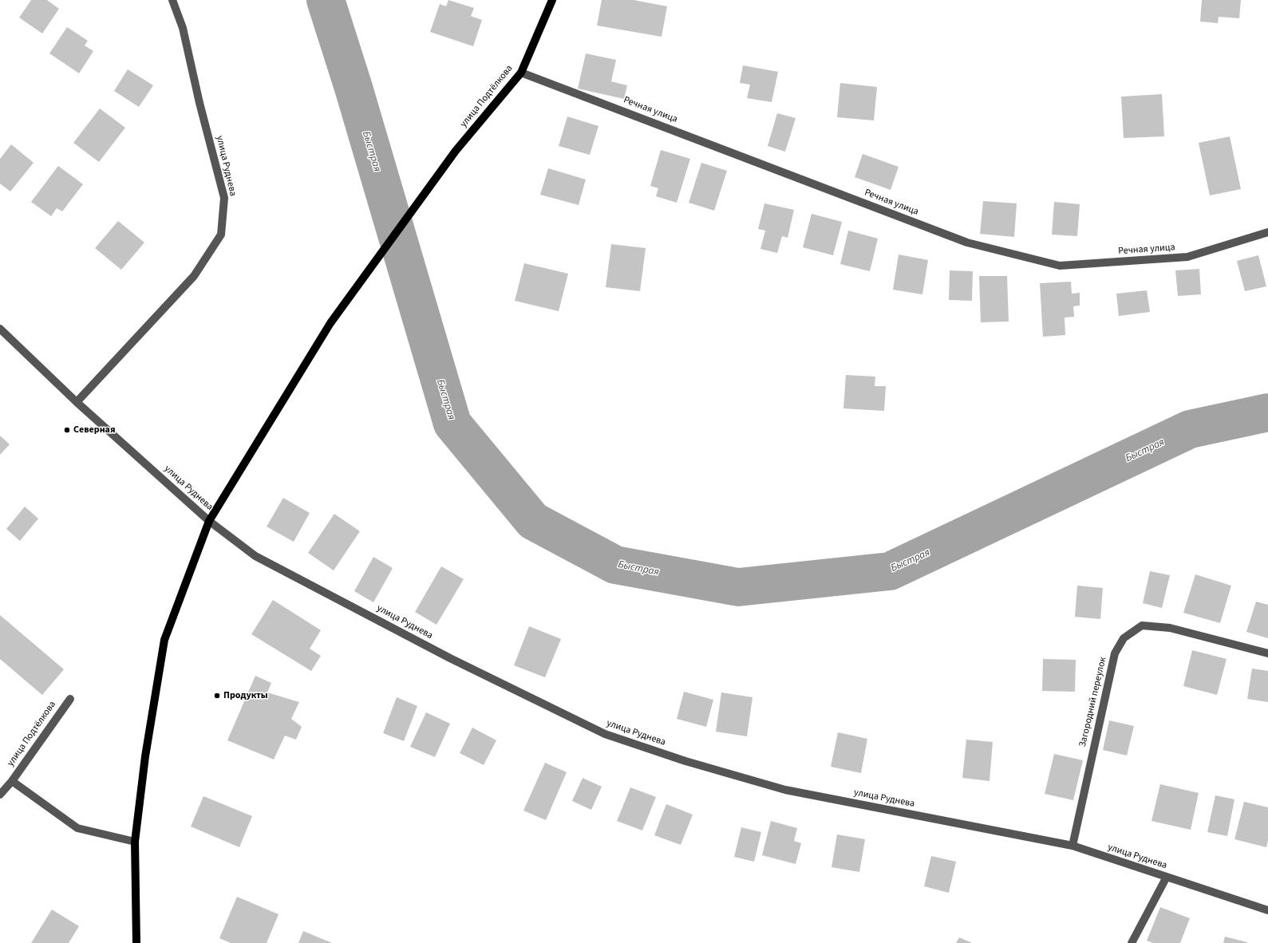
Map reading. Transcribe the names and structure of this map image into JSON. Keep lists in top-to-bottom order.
{
  "streets": {
    "main road": ["улица Подтёлкова"],
    "street": ["Речная улица", "улица Руднева", "Загородний переулок"]
  },
  "crossings": [
    ["улица Подтёлкова", "Речная улица"],
    ["улица Подтёлкова", "улица Руднева"],
    ["улица Руднева", "Загородний переулок"]
  ],
  "water": ["Быстрая"],
  "places": ["Северная", "Продукты"]
}
